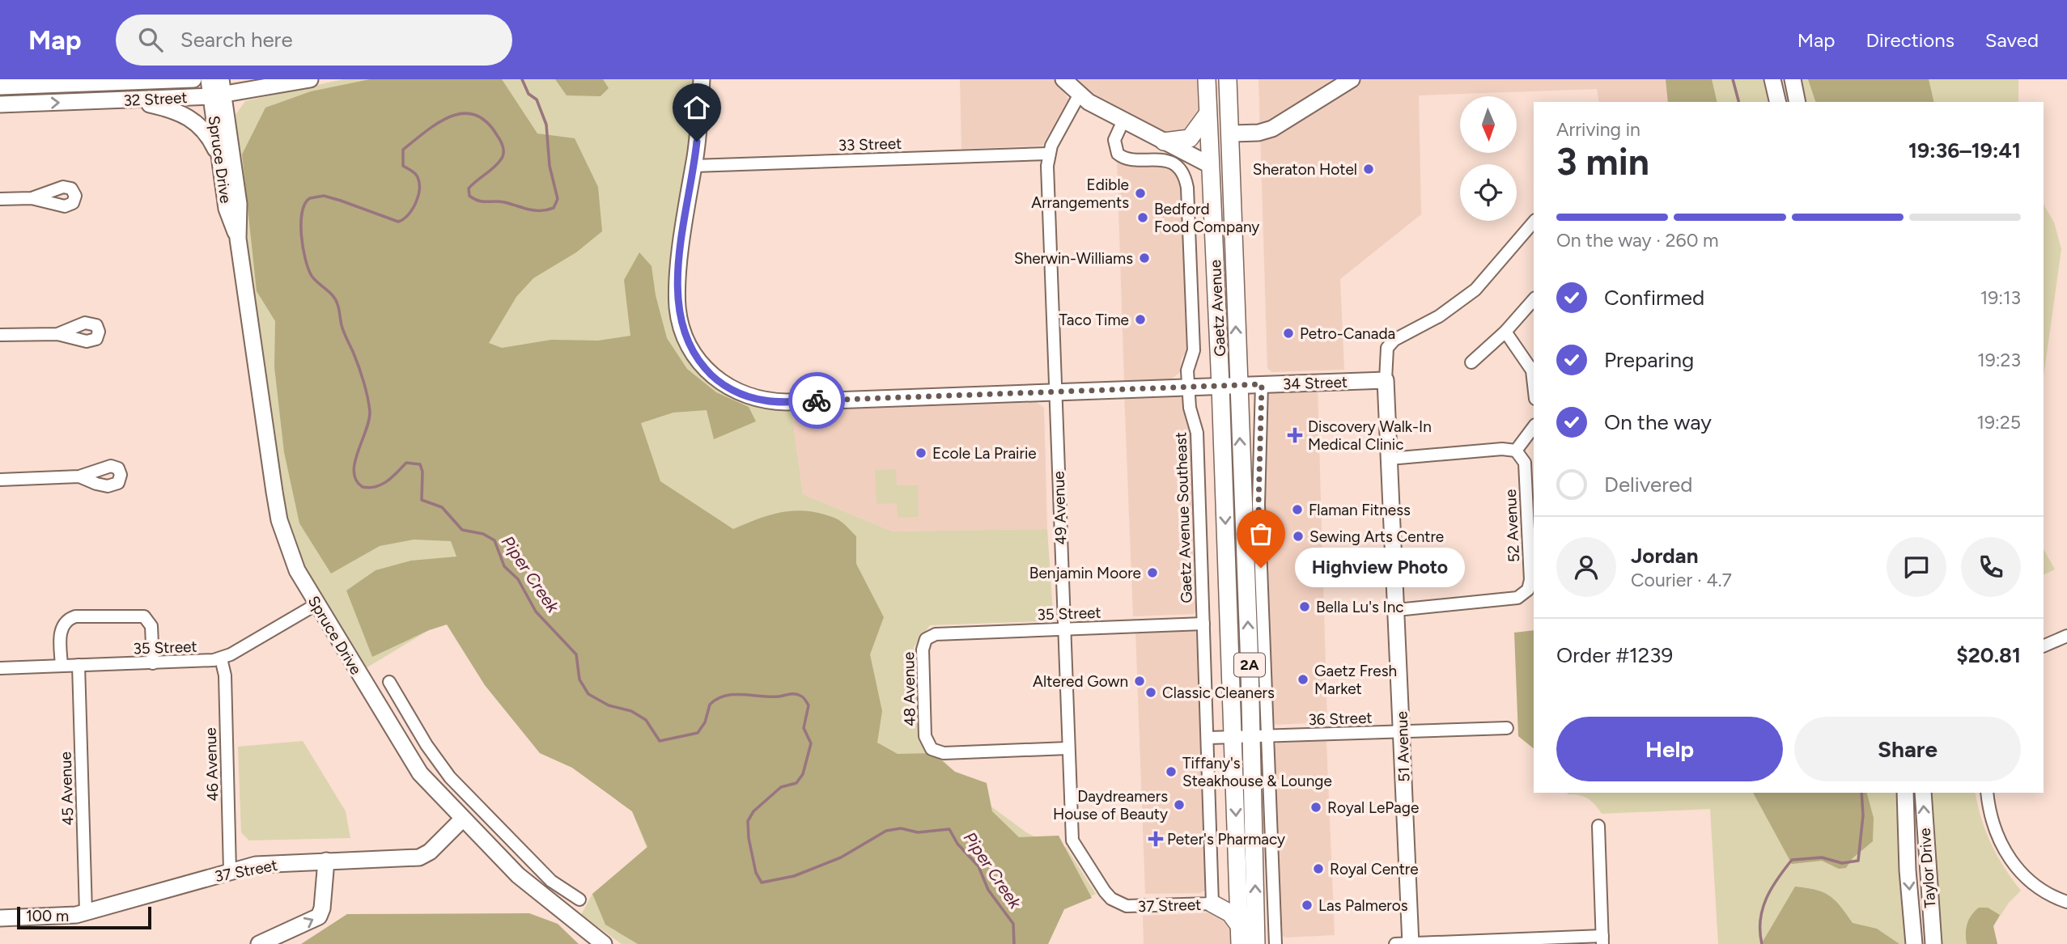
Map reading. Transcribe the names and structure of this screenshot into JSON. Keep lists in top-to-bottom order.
{
  "streets": {
    "main road": ["Gaetz Avenue", "2A"],
    "street": [
      "32 Street",
      "33 Street",
      "Spruce Drive",
      "34 Street",
      "49 Avenue",
      "Gaetz Avenue Southeast",
      "52 Avenue",
      "35 Street",
      "48 Avenue",
      "36 Street",
      "51 Avenue",
      "46 Avenue",
      "45 Avenue",
      "Taylor Drive",
      "37 Street"
    ]
  },
  "crossings": [
    ["32 Street", "Spruce Drive"],
    ["33 Street", "34 Street"],
    ["33 Street", "49 Avenue"],
    ["Spruce Drive", "35 Street"],
    ["Spruce Drive", "37 Street"],
    ["Gaetz Avenue", "34 Street"],
    ["Gaetz Avenue", "36 Street"],
    ["34 Street", "49 Avenue"],
    ["34 Street", "Gaetz Avenue Southeast"],
    ["34 Street", "51 Avenue"],
    ["49 Avenue", "35 Street"],
    ["49 Avenue", "48 Avenue"],
    ["49 Avenue", "37 Street"],
    ["Gaetz Avenue Southeast", "35 Street"],
    ["Gaetz Avenue Southeast", "36 Street"],
    ["Gaetz Avenue Southeast", "37 Street"],
    ["52 Avenue", "51 Avenue"],
    ["35 Street", "48 Avenue"],
    ["35 Street", "46 Avenue"],
    ["35 Street", "45 Avenue"],
    ["36 Street", "51 Avenue"],
    ["46 Avenue", "37 Street"],
    ["45 Avenue", "37 Street"]
  ],
  "water": ["Piper Creek"],
  "places": {
    "other": [
      "Sheraton Hotel",
      "Edible Arrangements",
      "Bedford Food Company",
      "Sherwin-Williams",
      "Taco Time",
      "Petro-Canada",
      "Ecole La Prairie",
      "Flaman Fitness",
      "Sewing Arts Centre",
      "Highview Photo",
      "Benjamin Moore",
      "Bella Lu's Inc",
      "Gaetz Fresh Market",
      "Altered Gown",
      "Classic Cleaners",
      "Tiffany's Steakhouse & Lounge",
      "Daydreamers House of Beauty",
      "Royal LePage",
      "Royal Centre",
      "Las Palmeros"
    ],
    "health": ["Discovery Walk-In Medical Clinic", "Peter's Pharmacy"]
  },
  "scale_bar": "100 m",
  "north": "bottom",
  "page": {
    "header": "Map",
    "search": "Search here",
    "nav": ["Map", "Directions", "Saved"],
    "heading": ["3 min", "Arriving in", "19:36–19:41"],
    "panel": [
      "Jordan",
      "Courier · 4.7",
      "Order #1239",
      "$20.81"
    ],
    "bar": "On the way · 260 m",
    "list": [
      ["Confirmed", "19:13"],
      ["Preparing", "19:23"],
      ["On the way", "19:25"],
      "Delivered"
    ],
    "bubble": "Highview Photo",
    "buttons": ["Help", "Share"],
    "scale": "100 m"
  }
}
